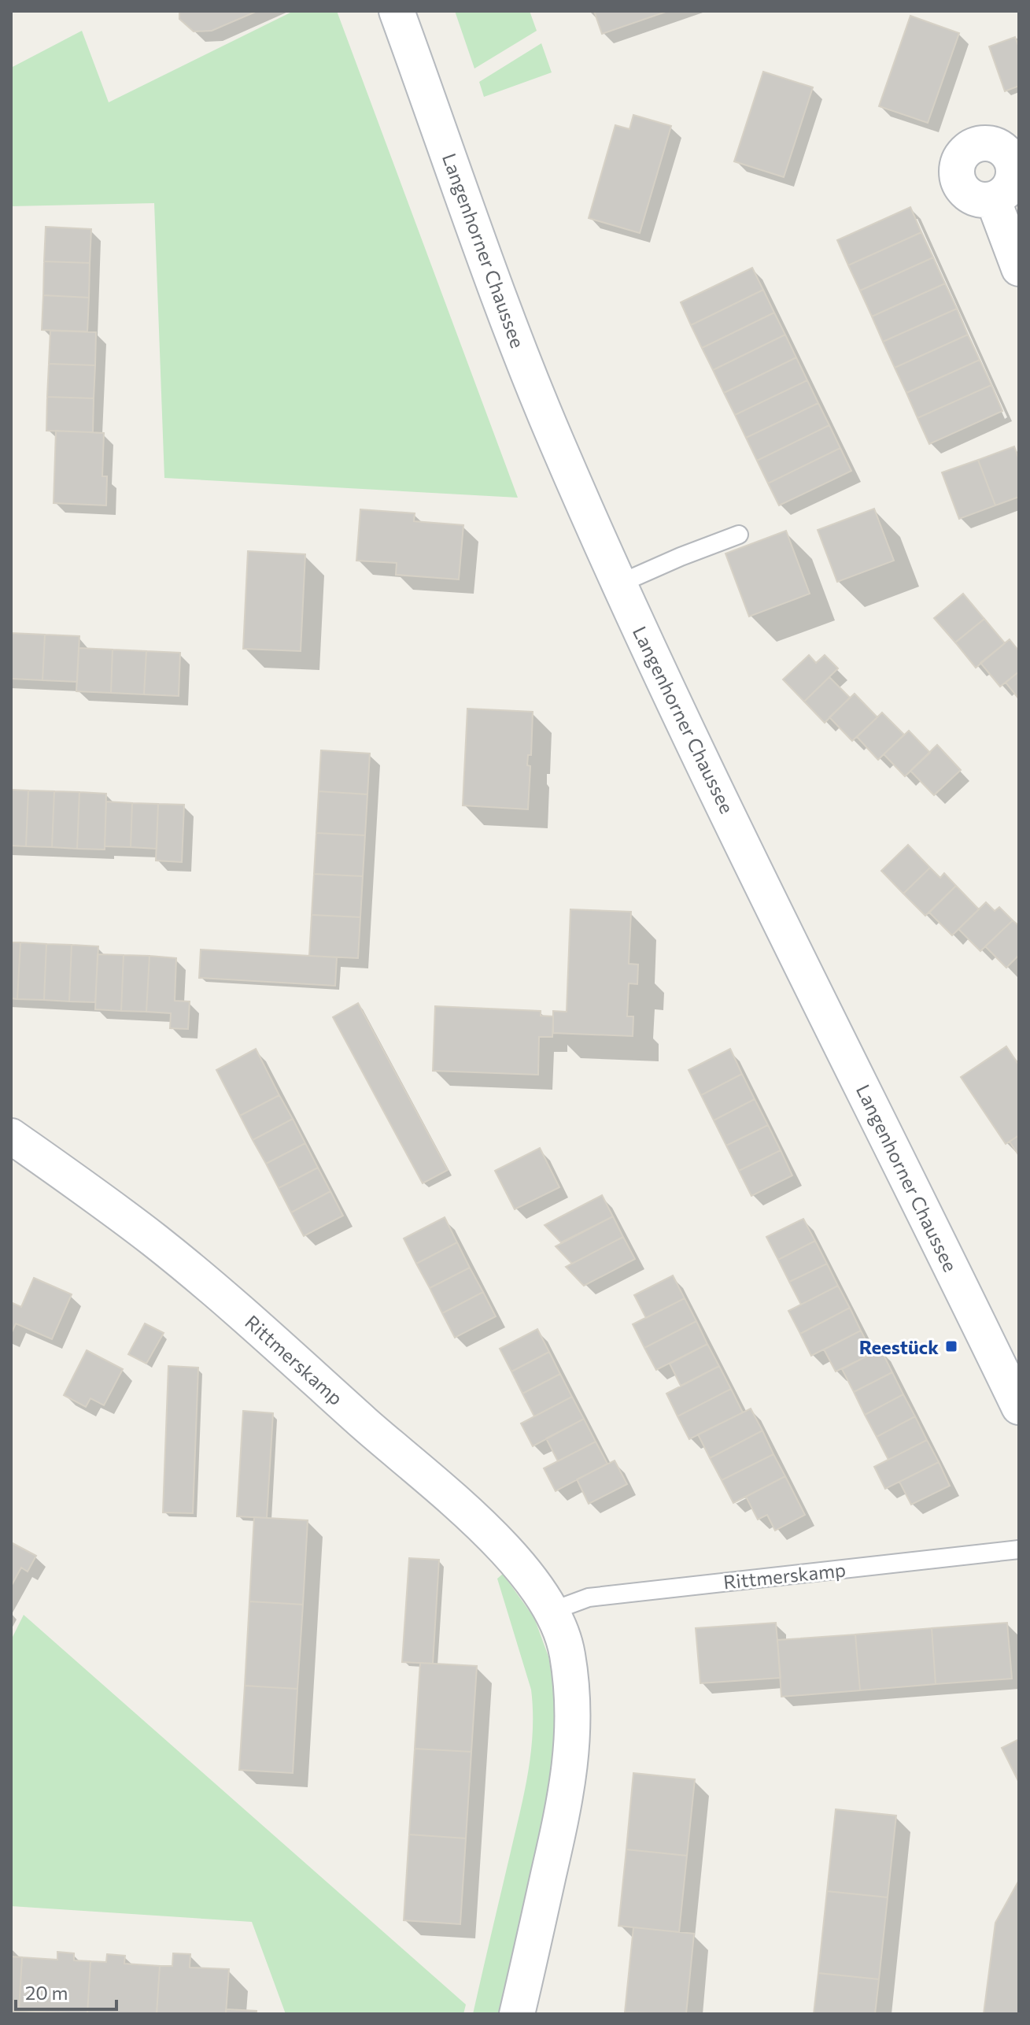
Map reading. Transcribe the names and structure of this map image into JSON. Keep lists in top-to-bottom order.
{
  "streets": {
    "main road": ["Langenhorner Chaussee", "Rittmerskamp"]
  },
  "places": {
    "transit": ["Reestück"]
  },
  "scale_bar": "20 m"
}
